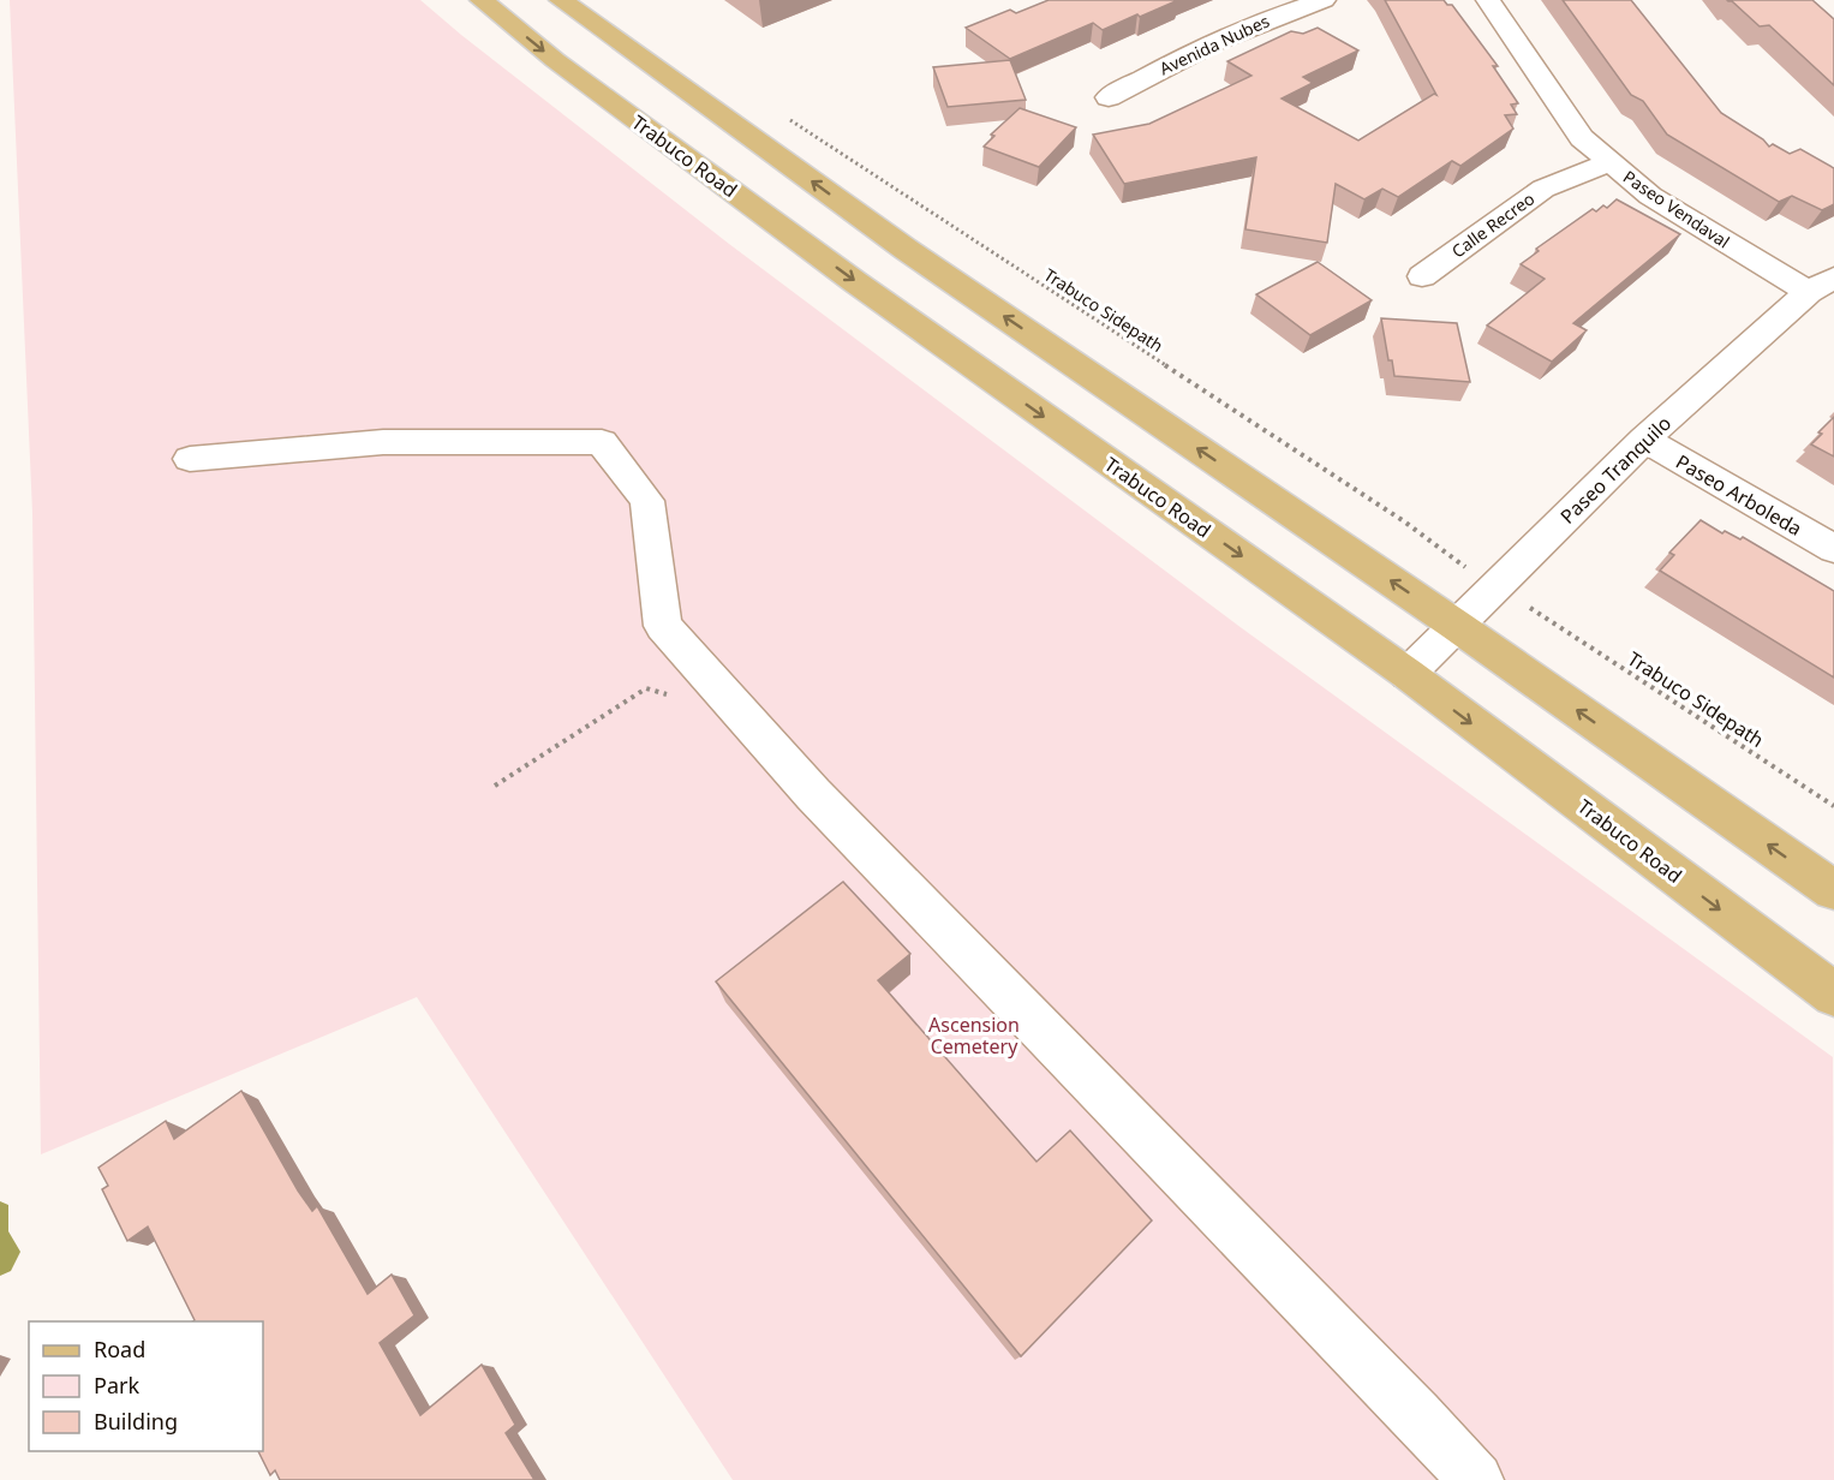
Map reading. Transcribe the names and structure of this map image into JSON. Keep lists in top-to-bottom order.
{
  "streets": {
    "main road": ["Trabuco Road"],
    "street": [
      "Avenida Nubes",
      "Paseo Vendaval",
      "Calle Recreo",
      "Paseo Tranquilo",
      "Paseo Arboleda"
    ],
    "path": ["Trabuco Sidepath"]
  },
  "crossings": [
    ["Trabuco Road", "Paseo Tranquilo"],
    ["Paseo Vendaval", "Calle Recreo"],
    ["Paseo Vendaval", "Paseo Tranquilo"],
    ["Paseo Tranquilo", "Paseo Arboleda"]
  ],
  "parks": ["Ascension Cemetery"],
  "legend": ["Road", "Park", "Building"]
}
